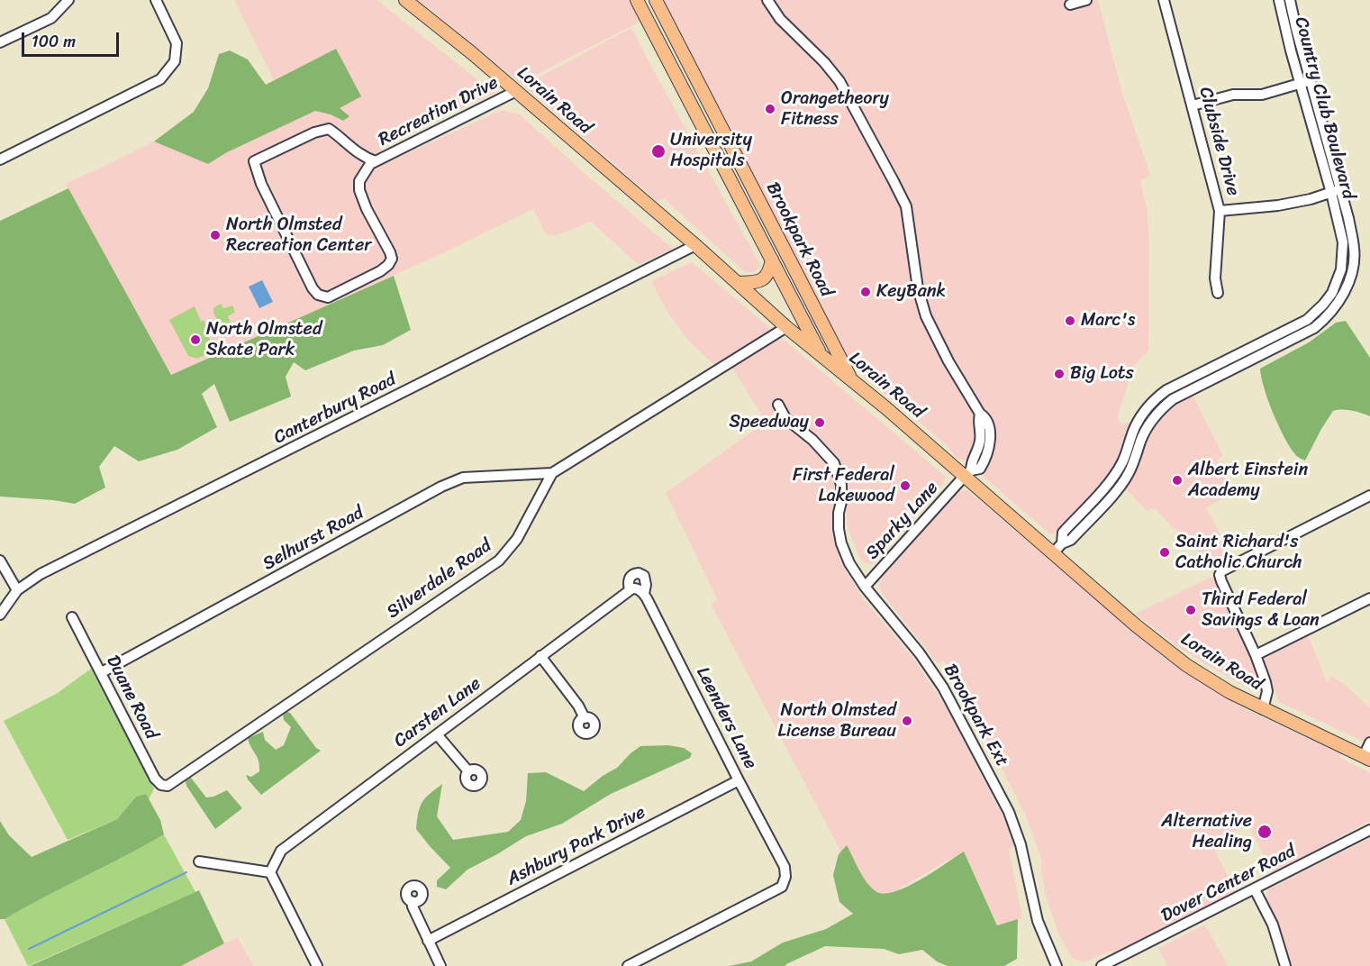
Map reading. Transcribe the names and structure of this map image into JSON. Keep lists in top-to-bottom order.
{
  "streets": {
    "main road": ["Lorain Road", "Brookpark Road"],
    "street": [
      "Country Club Boulevard",
      "Recreation Drive",
      "Clubside Drive",
      "Canterbury Road",
      "Sparky Lane",
      "Selhurst Road",
      "Silverdale Road",
      "Duane Road",
      "Carsten Lane",
      "Brookpark Ext",
      "Leenders Lane",
      "Ashbury Park Drive",
      "Dover Center Road"
    ]
  },
  "crossings": [
    ["Lorain Road", "Country Club Boulevard"],
    ["Lorain Road", "Recreation Drive"],
    ["Lorain Road", "Brookpark Road"],
    ["Lorain Road", "Canterbury Road"],
    ["Lorain Road", "Sparky Lane"],
    ["Lorain Road", "Silverdale Road"],
    ["Sparky Lane", "Brookpark Ext"],
    ["Selhurst Road", "Silverdale Road"],
    ["Selhurst Road", "Duane Road"],
    ["Silverdale Road", "Duane Road"],
    ["Carsten Lane", "Leenders Lane"],
    ["Leenders Lane", "Ashbury Park Drive"]
  ],
  "places": [
    "Orangetheory Fitness",
    "University Hospitals",
    "North Olmsted Recreation Center",
    "KeyBank",
    "Marc's",
    "North Olmsted Skate Park",
    "Big Lots",
    "Speedway",
    "Albert Einstein Academy",
    "First Federal Lakewood",
    "Saint Richard's Catholic Church",
    "Third Federal Savings & Loan",
    "North Olmsted License Bureau",
    "Alternative Healing"
  ],
  "scale_bar": "100 m"
}
